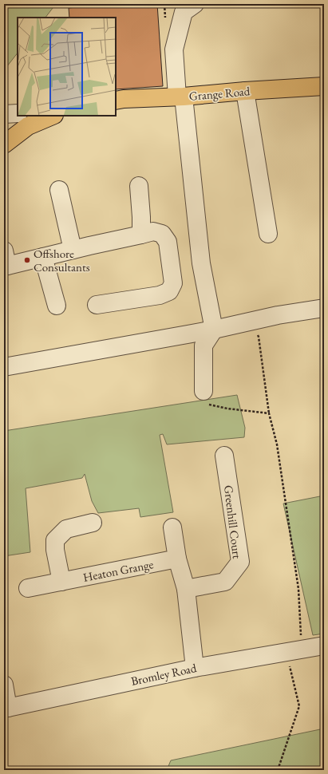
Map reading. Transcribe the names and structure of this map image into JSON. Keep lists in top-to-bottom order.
{
  "streets": {
    "main road": ["Grange Road"],
    "street": ["Greenhill Court", "Heaton Grange", "Bromley Road"]
  },
  "places": ["Offshore Consultants"]
}
